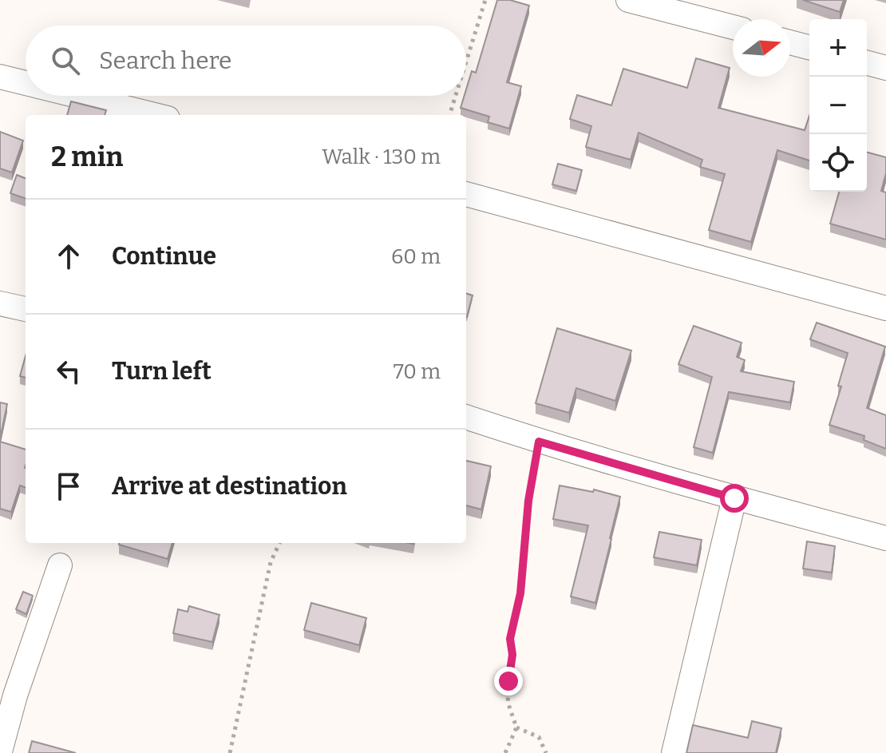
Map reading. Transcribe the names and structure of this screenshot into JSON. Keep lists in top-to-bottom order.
{
  "north": "right",
  "page": {
    "map_buttons": ["+", "−"],
    "search": "Search here",
    "heading": ["2 min", "Walk · 130 m"],
    "list": [
      ["Continue", "60 m"],
      ["Turn left", "70 m"],
      "Arrive at destination"
    ]
  }
}
